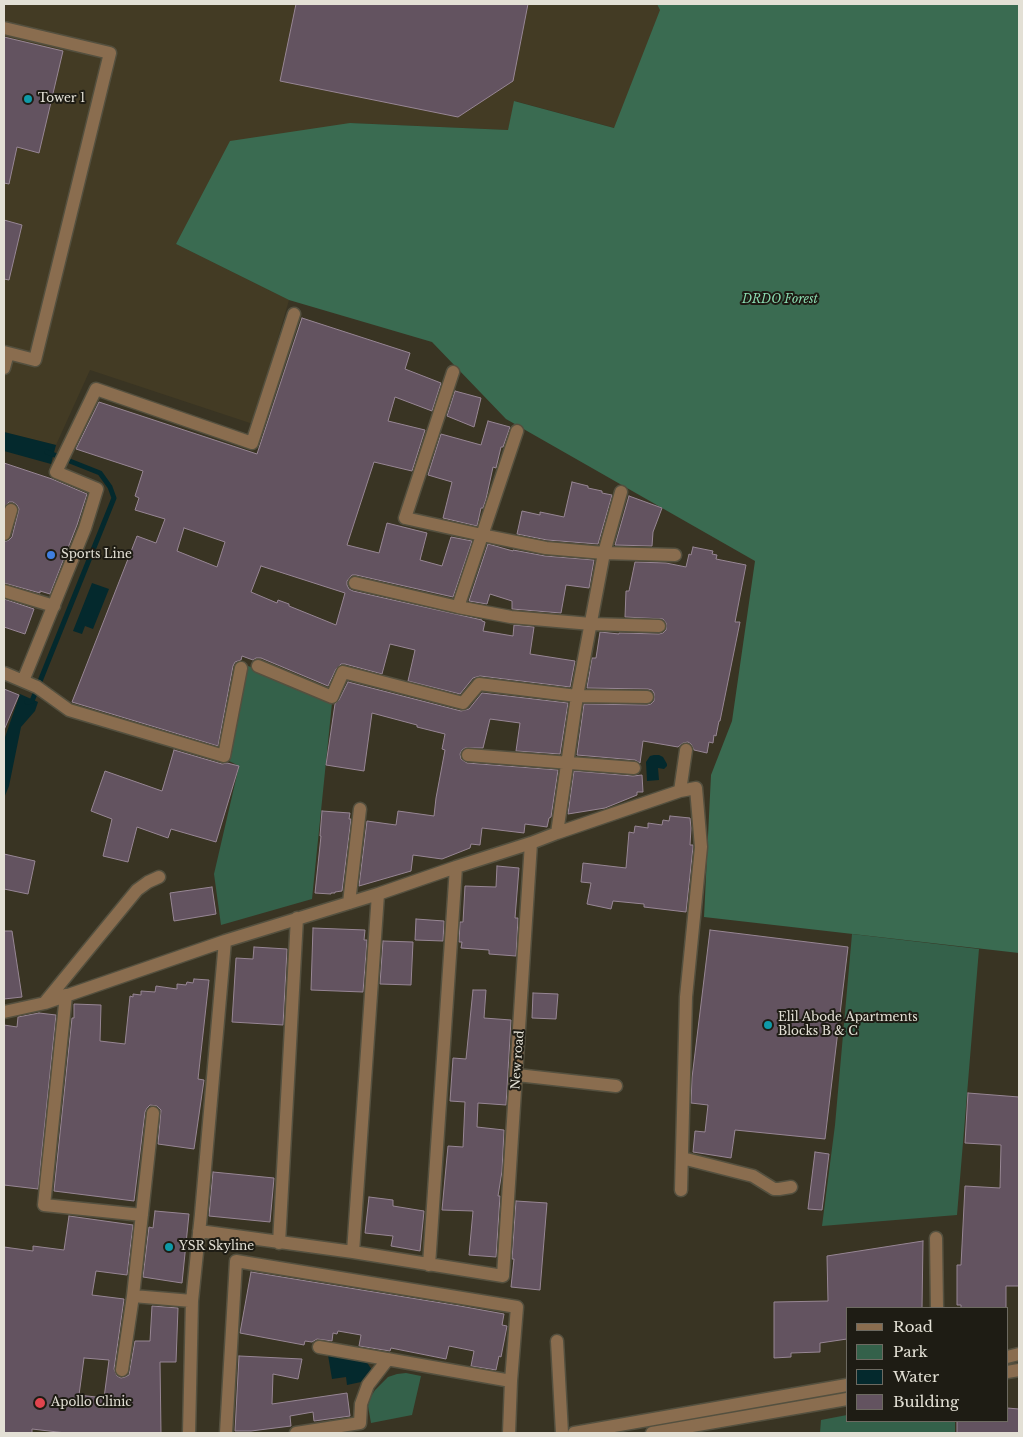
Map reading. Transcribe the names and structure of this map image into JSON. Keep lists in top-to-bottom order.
{
  "streets": {
    "street": ["New road"]
  },
  "parks": ["DRDO Forest"],
  "places": [
    "Tower 1",
    "Sports Line",
    "Elil Abode Apartments Blocks B & C",
    "YSR Skyline",
    "Apollo Clinic"
  ],
  "legend": [
    "Road",
    "Park",
    "Water",
    "Building"
  ]
}
